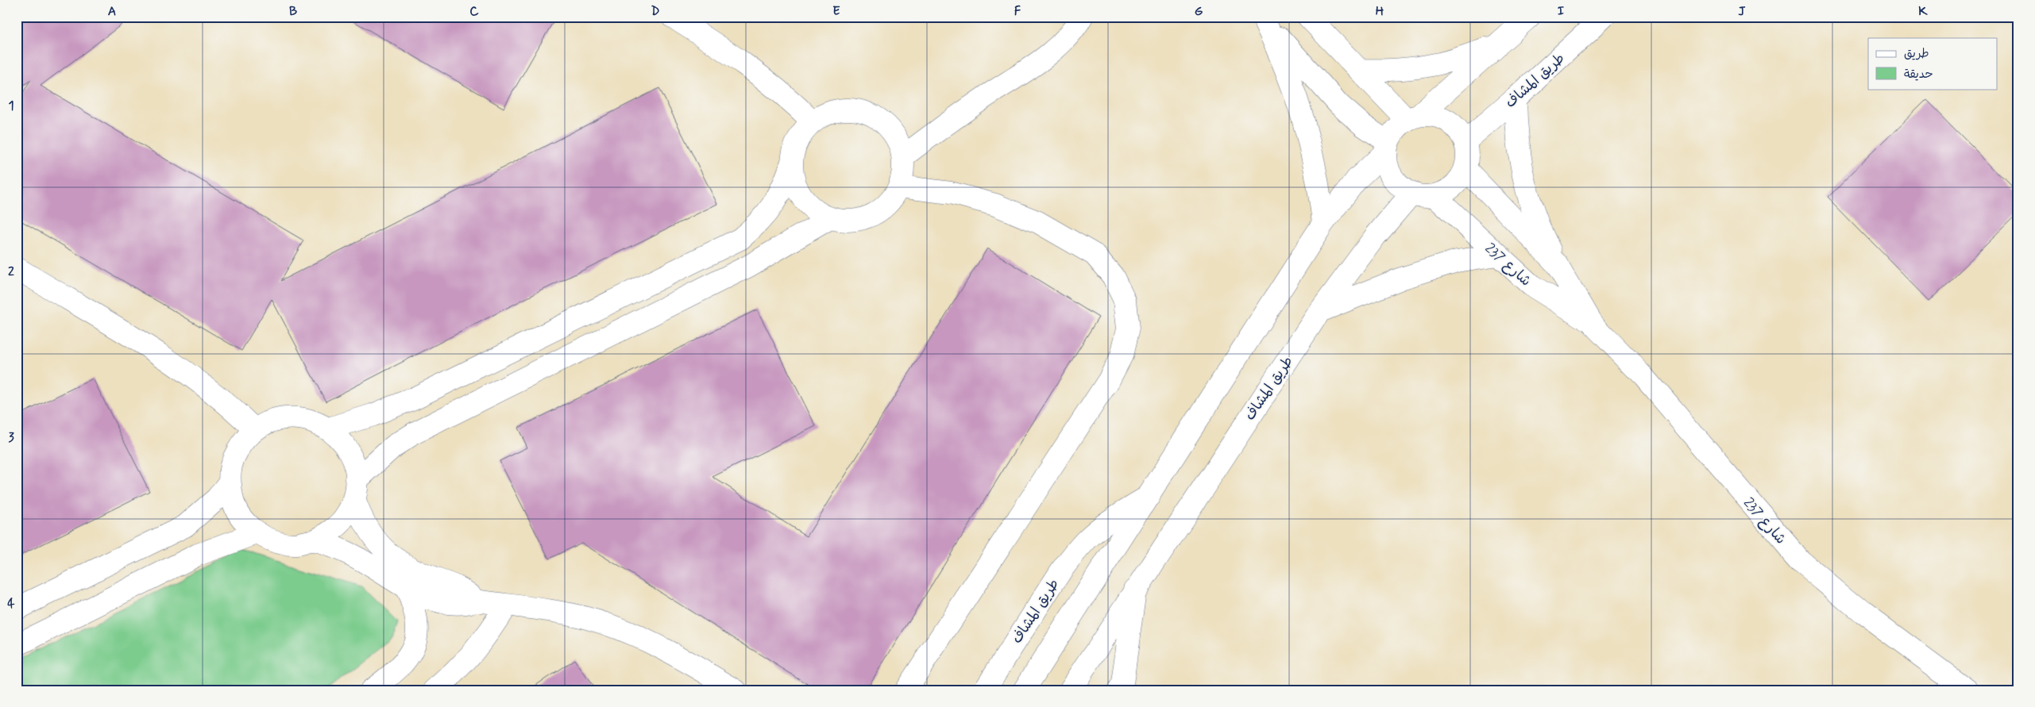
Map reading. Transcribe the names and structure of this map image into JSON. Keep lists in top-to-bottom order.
{
  "streets": {
    "street": ["طريق المشاف", "شارع 237"]
  },
  "crossings": [
    ["طريق المشاف", "شارع 237"]
  ],
  "legend": ["طريق", "حديقة"],
  "grid": {
    "columns": [
      "A",
      "B",
      "C",
      "D",
      "E",
      "F",
      "G",
      "H",
      "I",
      "J",
      "K"
    ],
    "rows": [
      "1",
      "2",
      "3",
      "4"
    ]
  }
}
